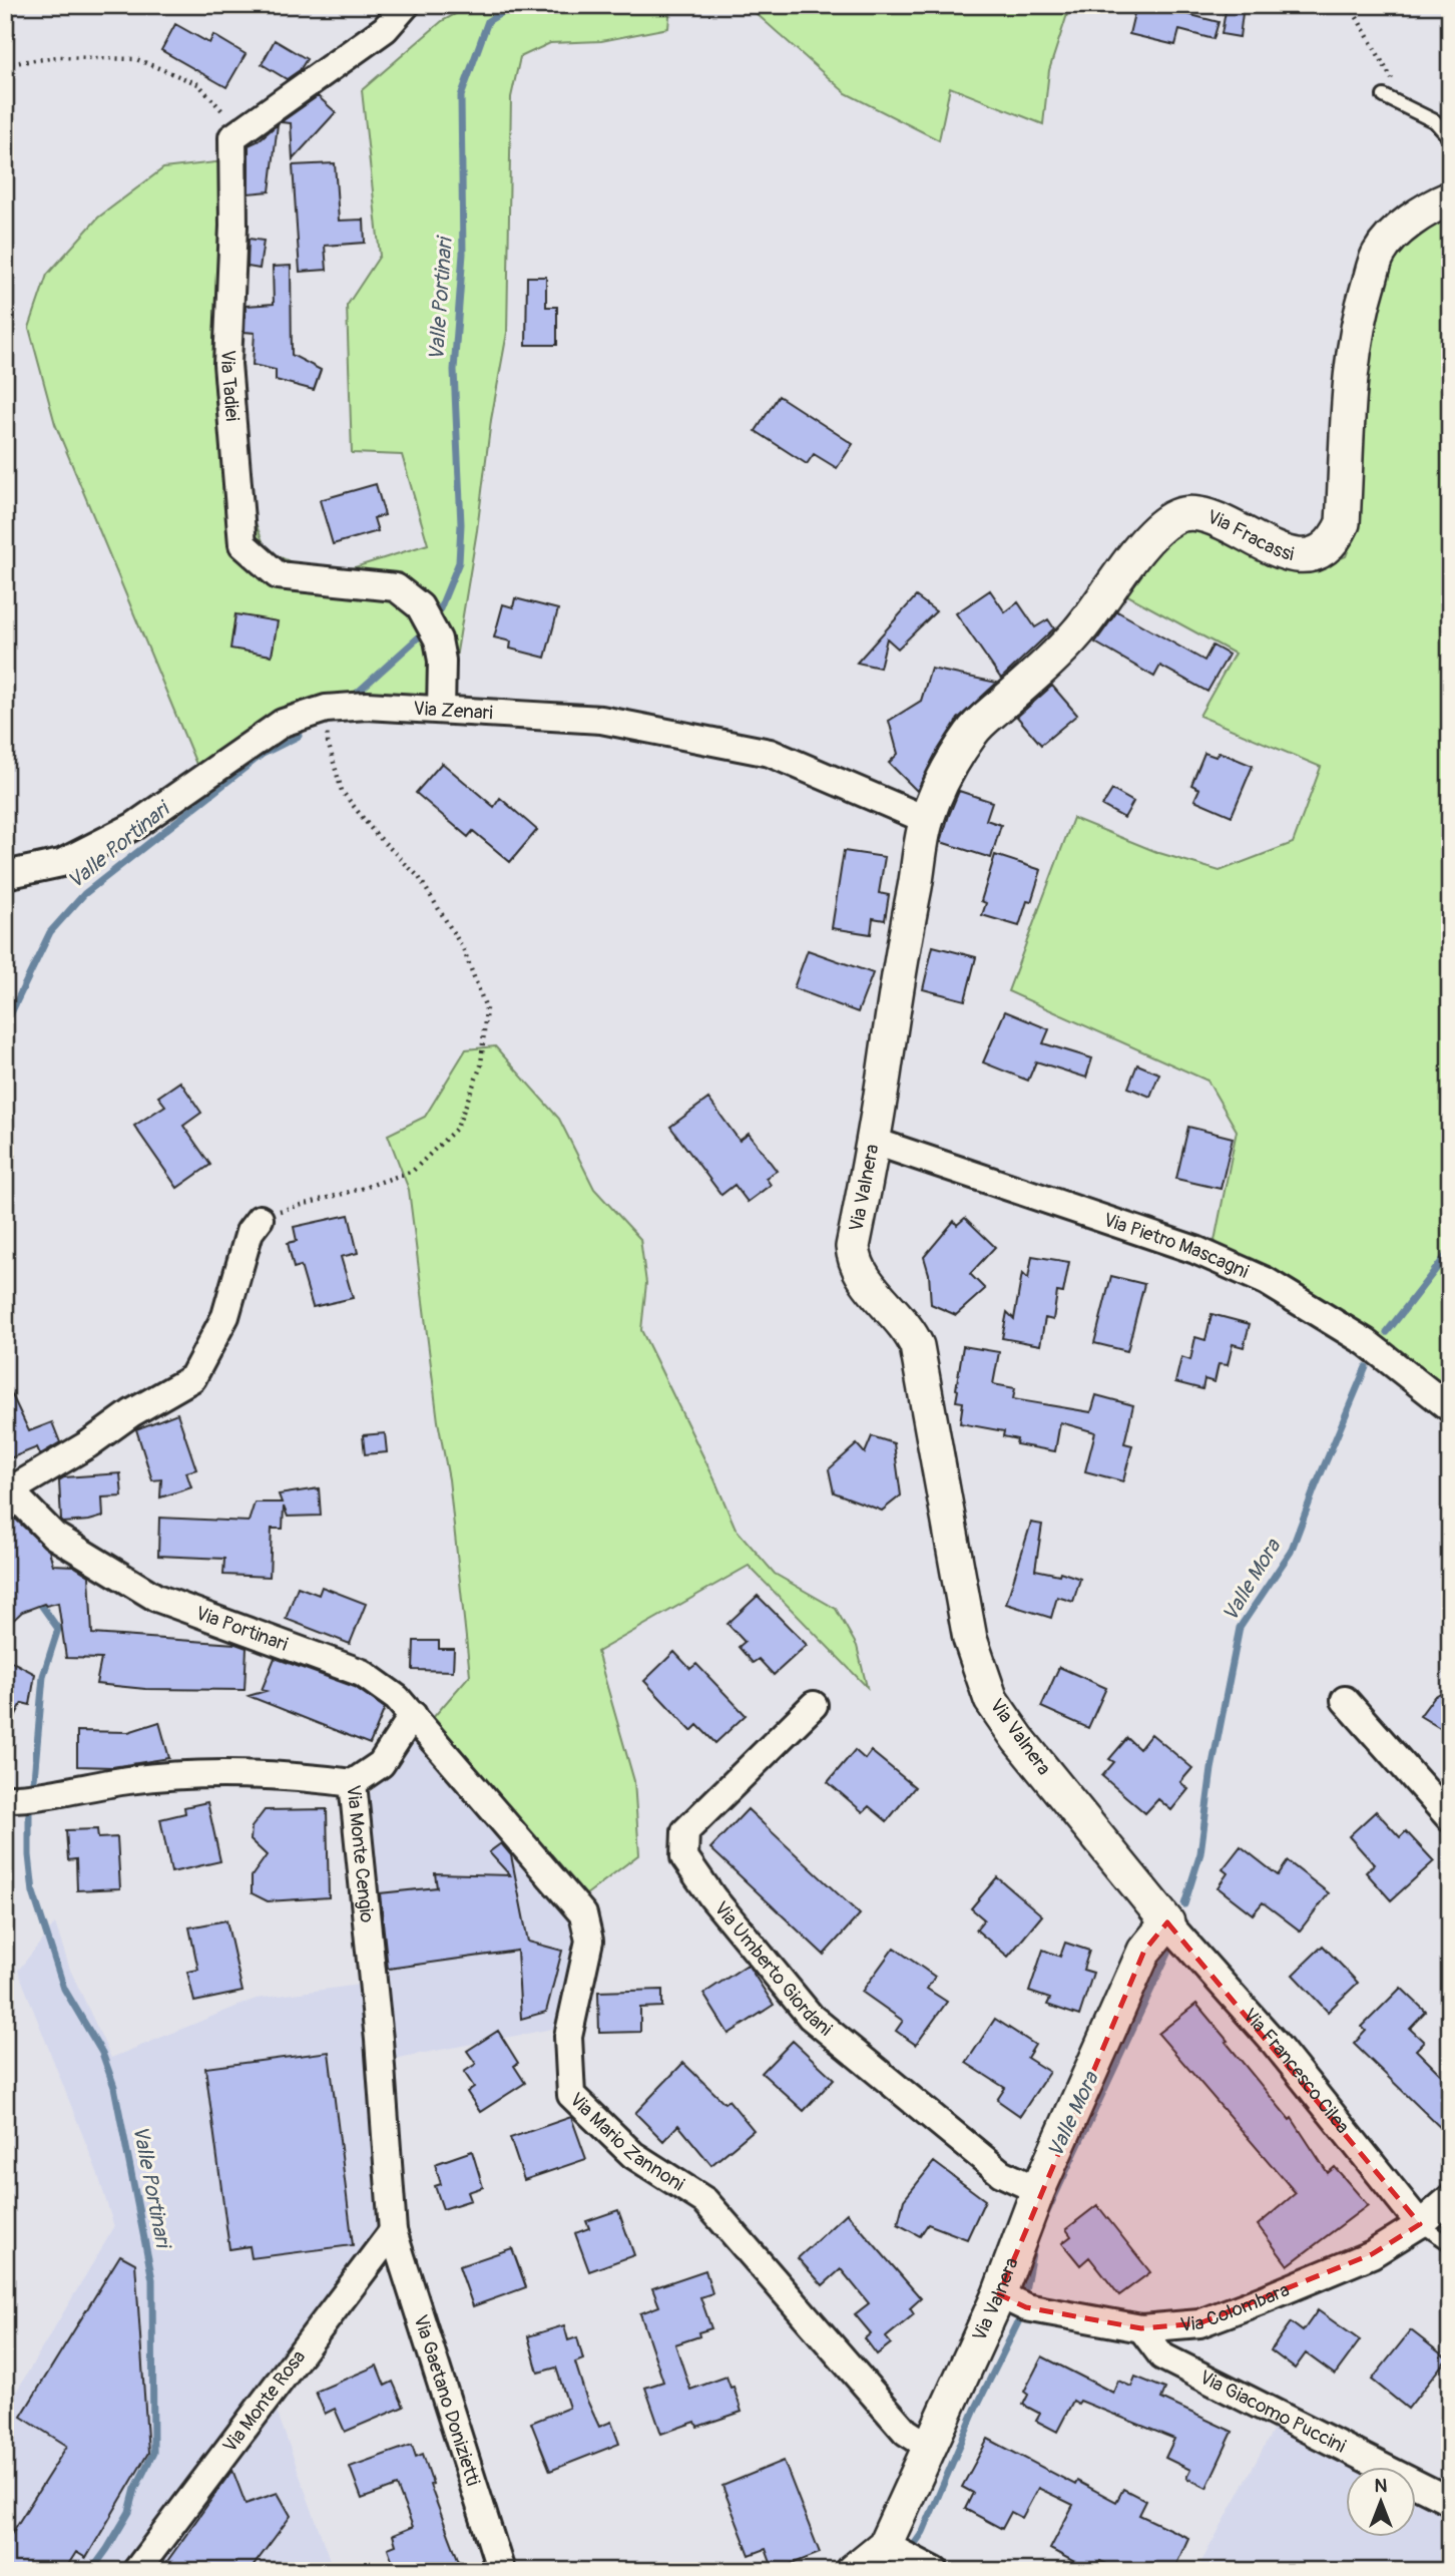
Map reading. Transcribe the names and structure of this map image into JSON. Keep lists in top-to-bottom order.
{
  "streets": {
    "street": [
      "Via Tadiei",
      "Via Fracassi",
      "Via Zenari",
      "Via Valnera",
      "Via Pietro Mascagni",
      "Via Portinari",
      "Via Monte Cengio",
      "Via Umberto Giordani",
      "Via Francesco Cilea",
      "Via Mario Zannoni",
      "Via Colombara",
      "Via Monte Rosa",
      "Via Gaetano Donizietti",
      "Via Giacomo Puccini"
    ]
  },
  "crossings": [
    ["Via Tadiei", "Via Zenari"],
    ["Via Fracassi", "Via Zenari"],
    ["Via Fracassi", "Via Valnera"],
    ["Via Zenari", "Via Valnera"],
    ["Via Valnera", "Via Pietro Mascagni"],
    ["Via Valnera", "Via Umberto Giordani"],
    ["Via Valnera", "Via Francesco Cilea"],
    ["Via Valnera", "Via Mario Zannoni"],
    ["Via Valnera", "Via Colombara"],
    ["Via Portinari", "Via Mario Zannoni"],
    ["Via Monte Cengio", "Via Monte Rosa"],
    ["Via Monte Cengio", "Via Gaetano Donizietti"],
    ["Via Francesco Cilea", "Via Colombara"],
    ["Via Colombara", "Via Giacomo Puccini"],
    ["Via Monte Rosa", "Via Gaetano Donizietti"]
  ],
  "water": ["Valle Portinari", "Valle Mora"],
  "north": "top"
}
